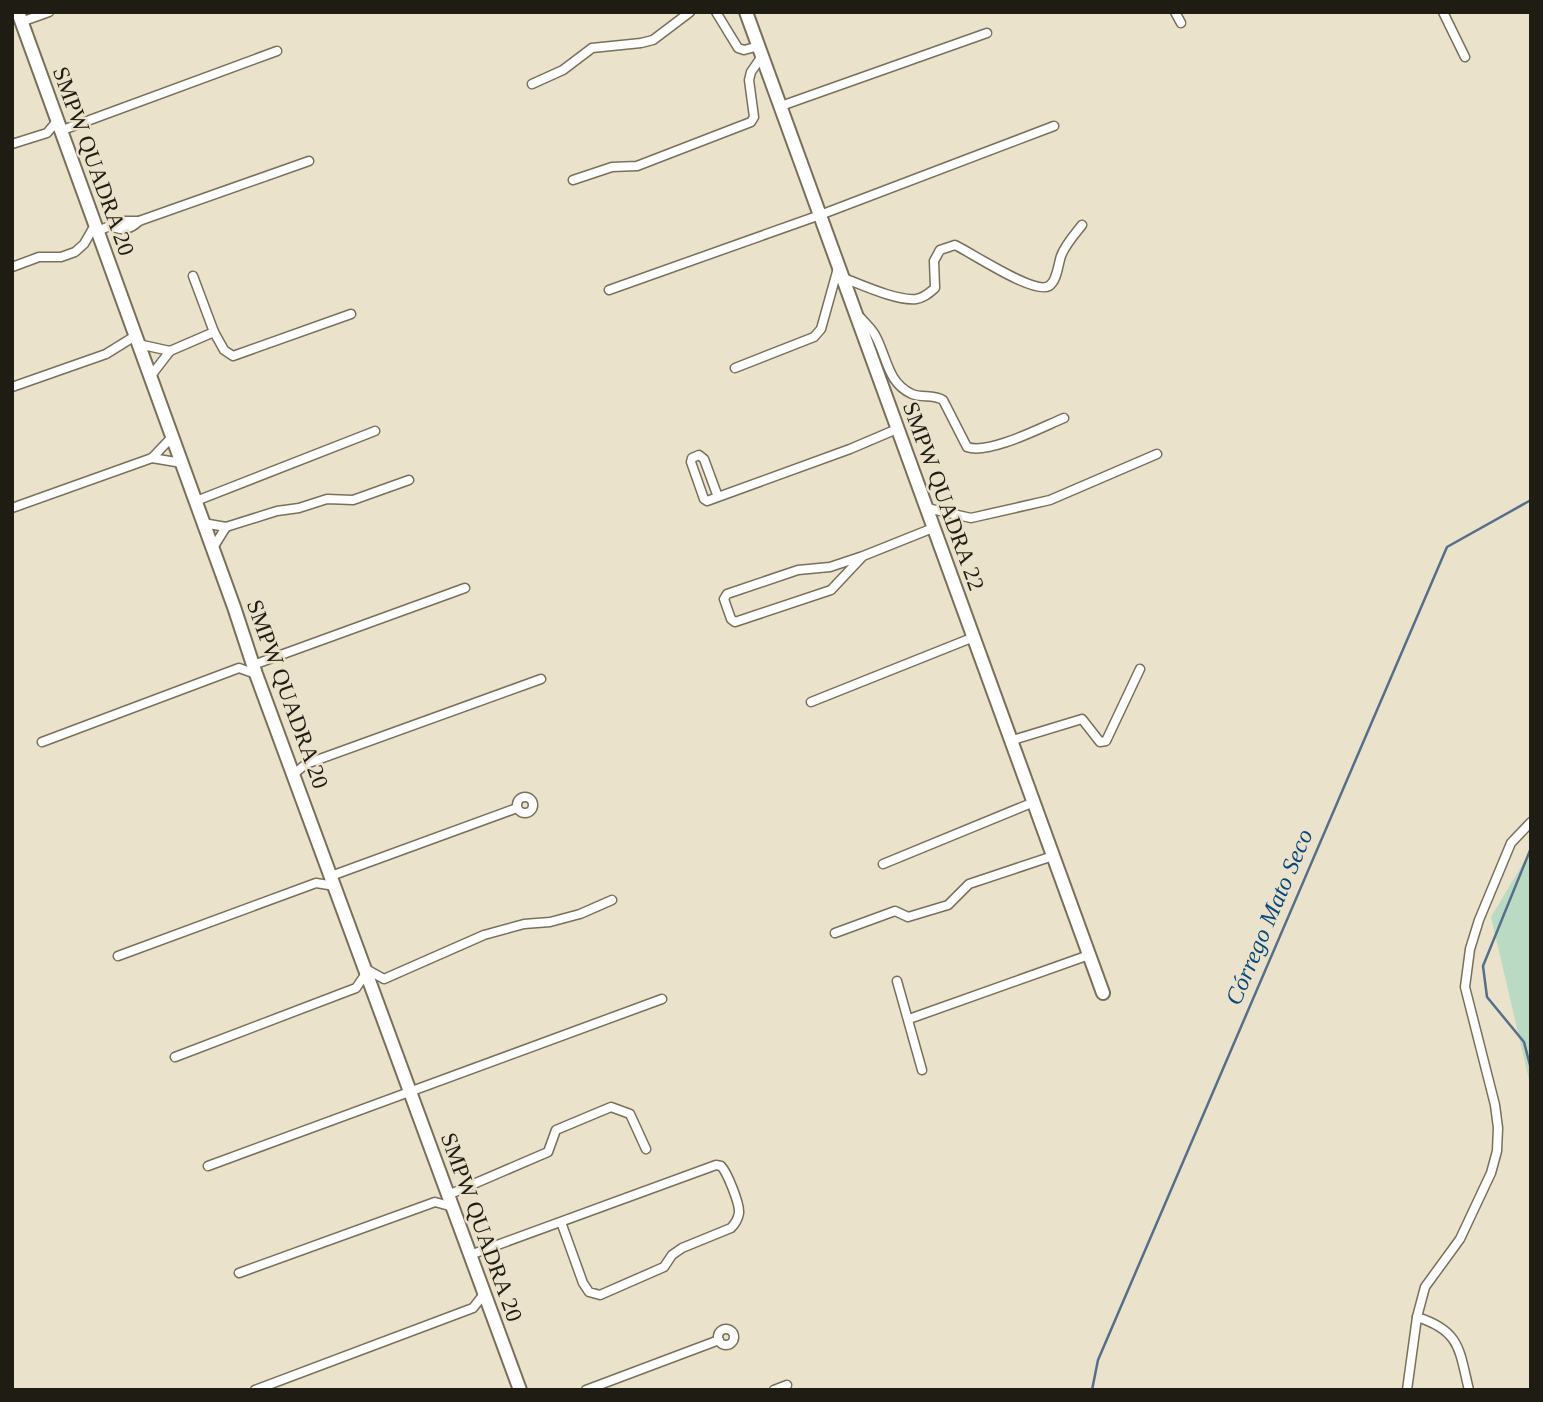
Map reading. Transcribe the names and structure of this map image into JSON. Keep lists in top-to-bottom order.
{
  "streets": {
    "street": ["SMPW QUADRA 20", "SMPW QUADRA 22"]
  },
  "water": ["Córrego Mato Seco"]
}
